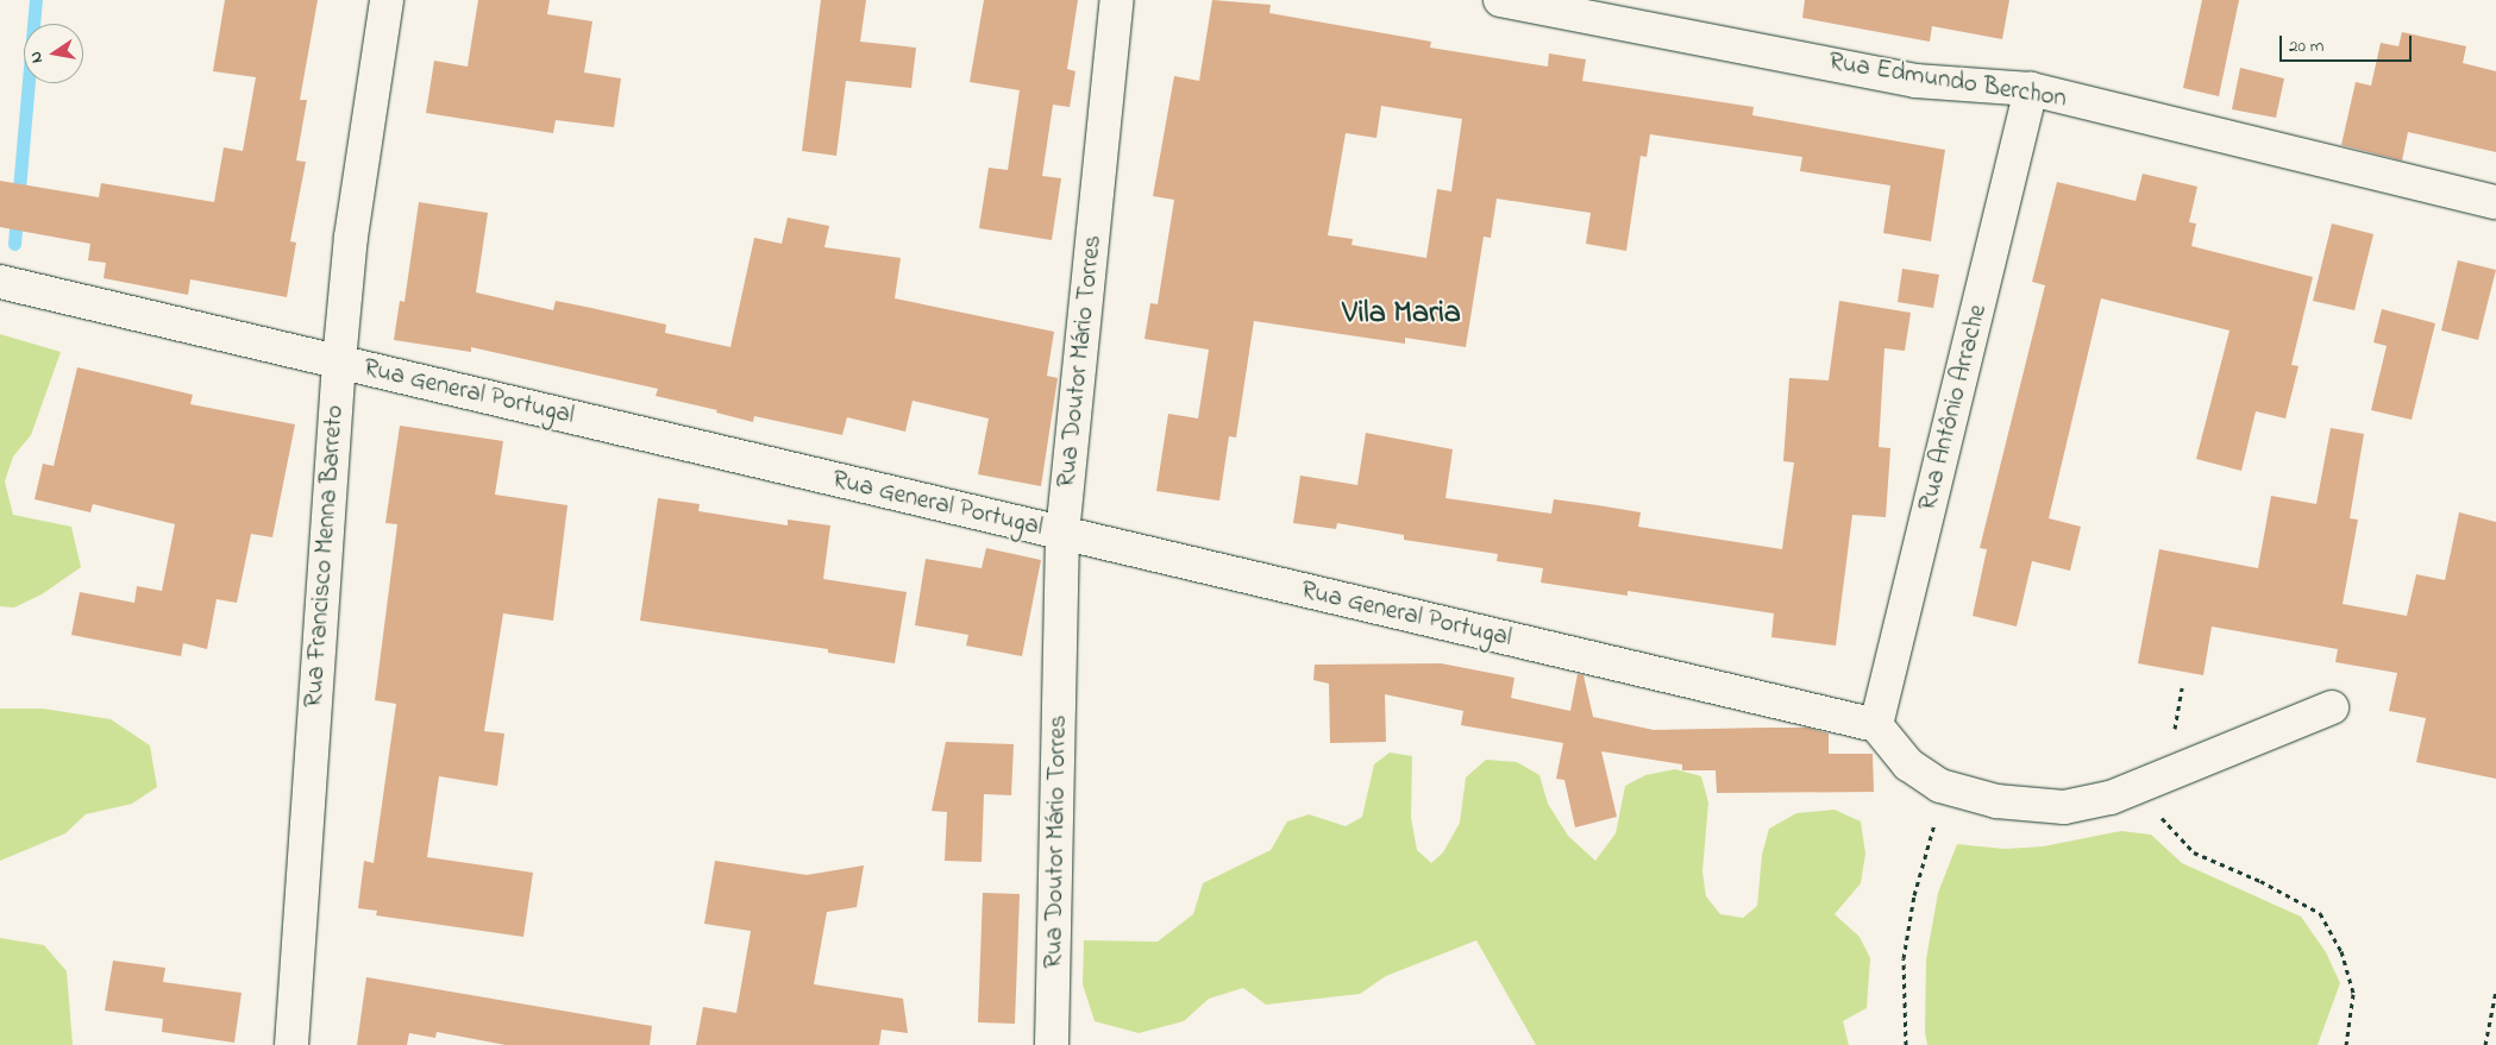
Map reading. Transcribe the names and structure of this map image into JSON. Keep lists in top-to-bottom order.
{
  "streets": {
    "street": [
      "Rua Edmundo Berchon",
      "Rua Doutor Mário Torres",
      "Rua General Portugal",
      "Rua Antônio Arrache",
      "Rua Francisco Menna Barreto"
    ]
  },
  "crossings": [
    ["Rua Edmundo Berchon", "Rua Antônio Arrache"],
    ["Rua Doutor Mário Torres", "Rua General Portugal"],
    ["Rua General Portugal", "Rua Antônio Arrache"],
    ["Rua General Portugal", "Rua Francisco Menna Barreto"]
  ],
  "districts": ["Vila Maria"],
  "scale_bar": "20 m",
  "north": "left"
}
